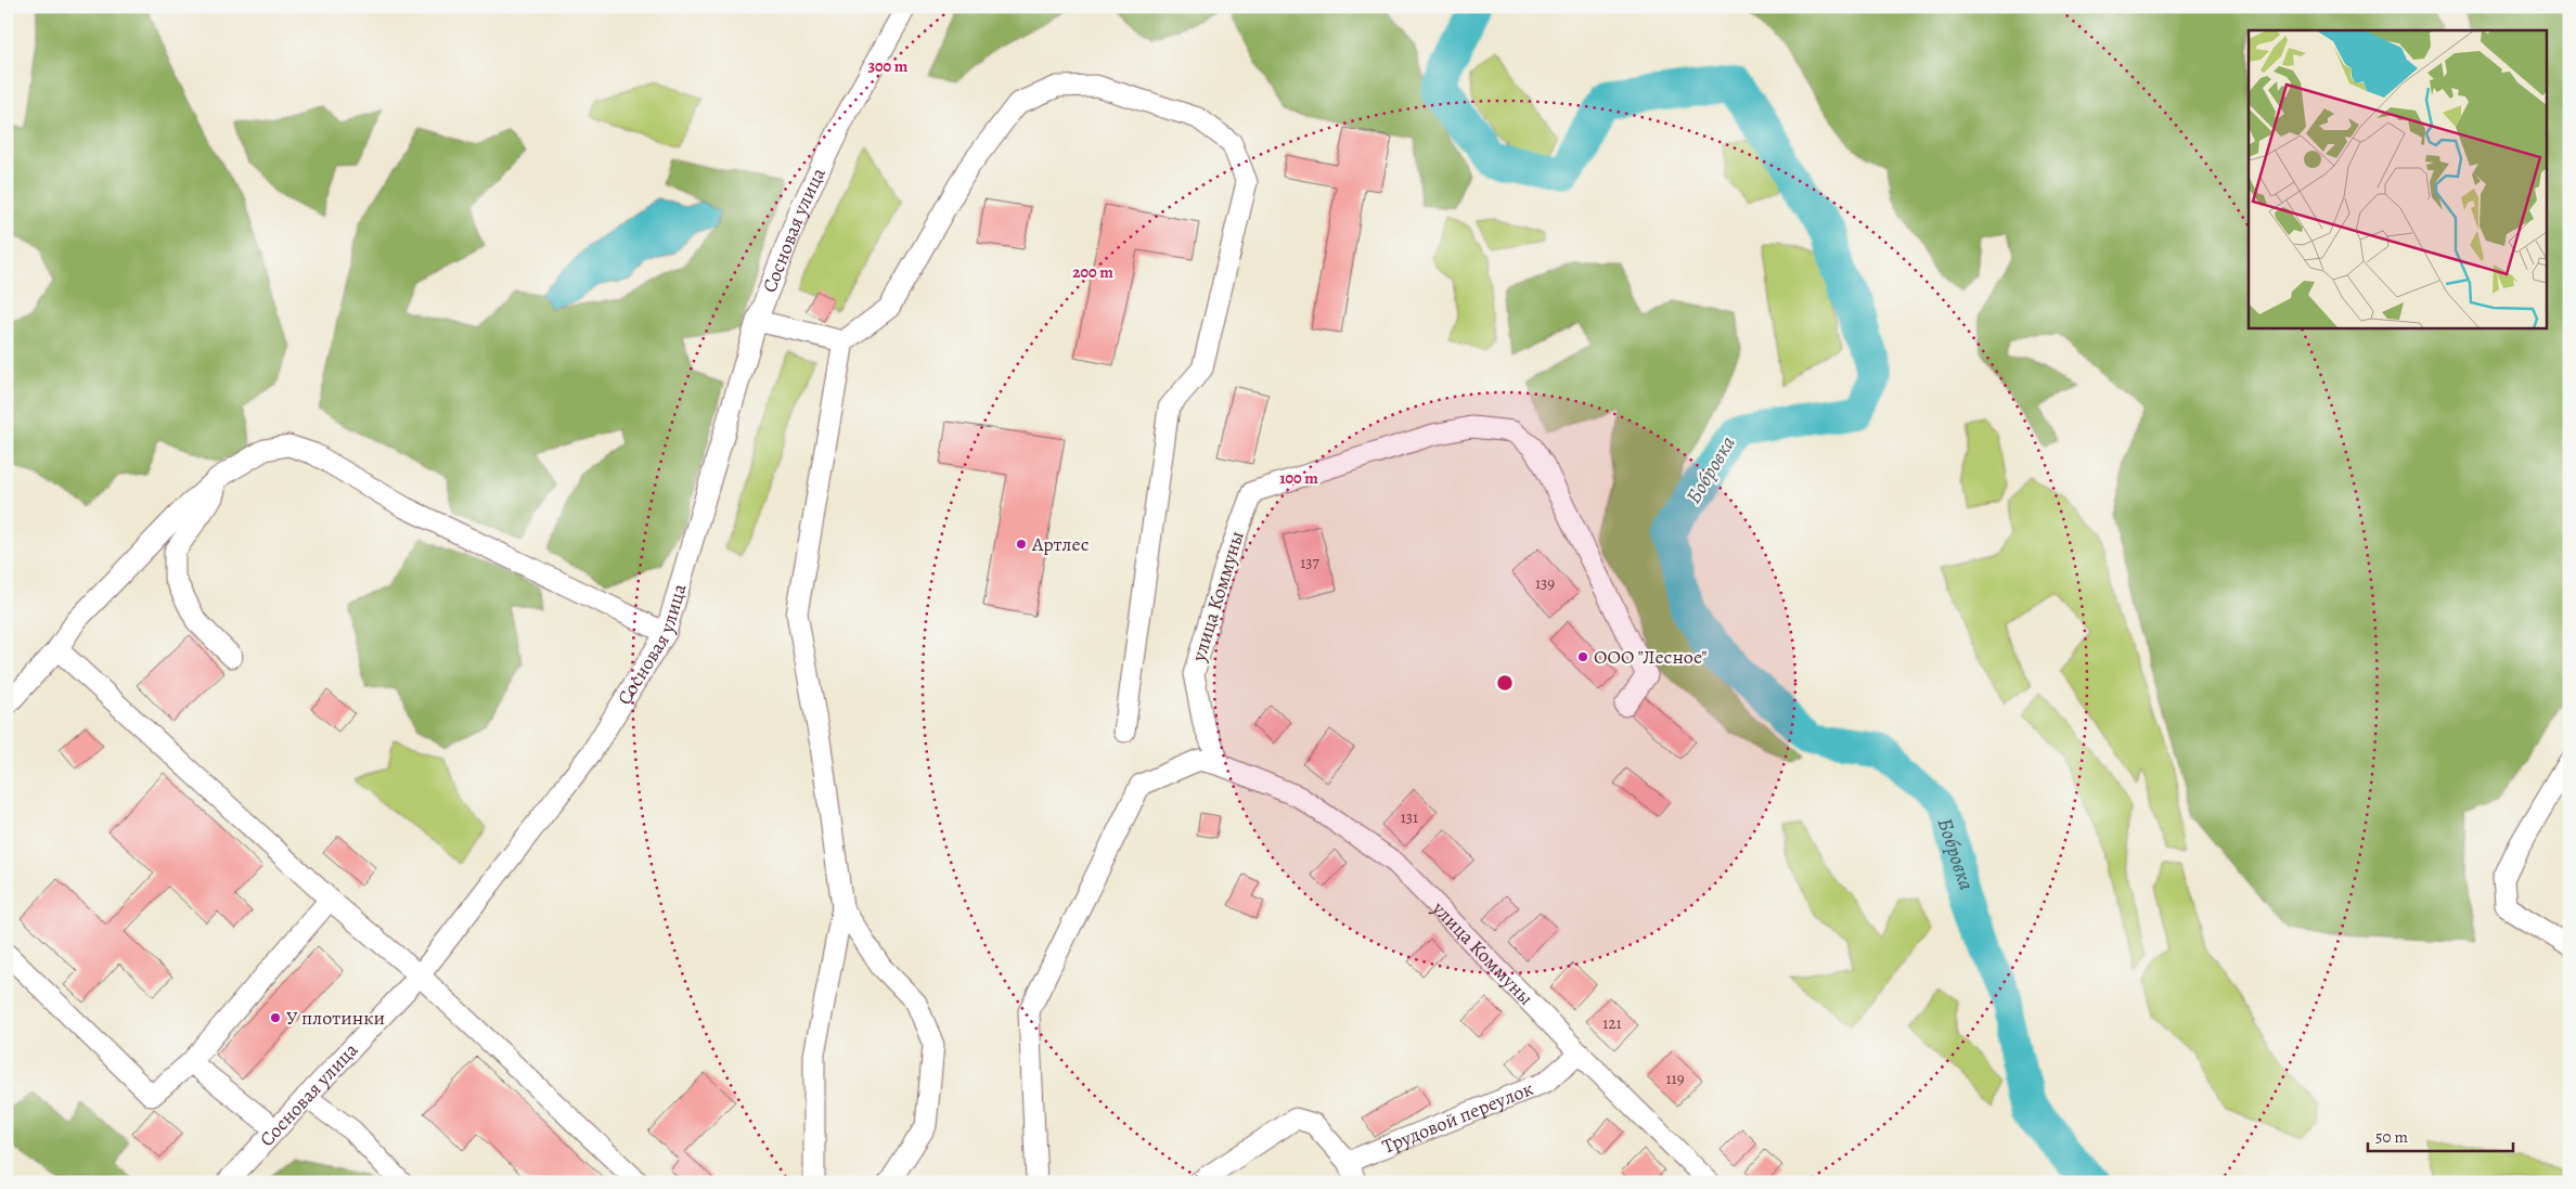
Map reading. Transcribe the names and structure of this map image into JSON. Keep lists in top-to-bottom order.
{
  "streets": {
    "street": ["Сосновая улица", "улица Коммуны", "Трудовой переулок"]
  },
  "crossings": [
    ["улица Коммуны", "Трудовой переулок"]
  ],
  "water": ["Бобровка"],
  "places": ["Артлес", "ООО \"Лесное\"", "У плотинки"],
  "house_numbers": [
    "137",
    "139",
    "131",
    "121",
    "119"
  ],
  "scale_bar": "50 m",
  "rings": ["300 m", "200 m", "100 m"]
}
